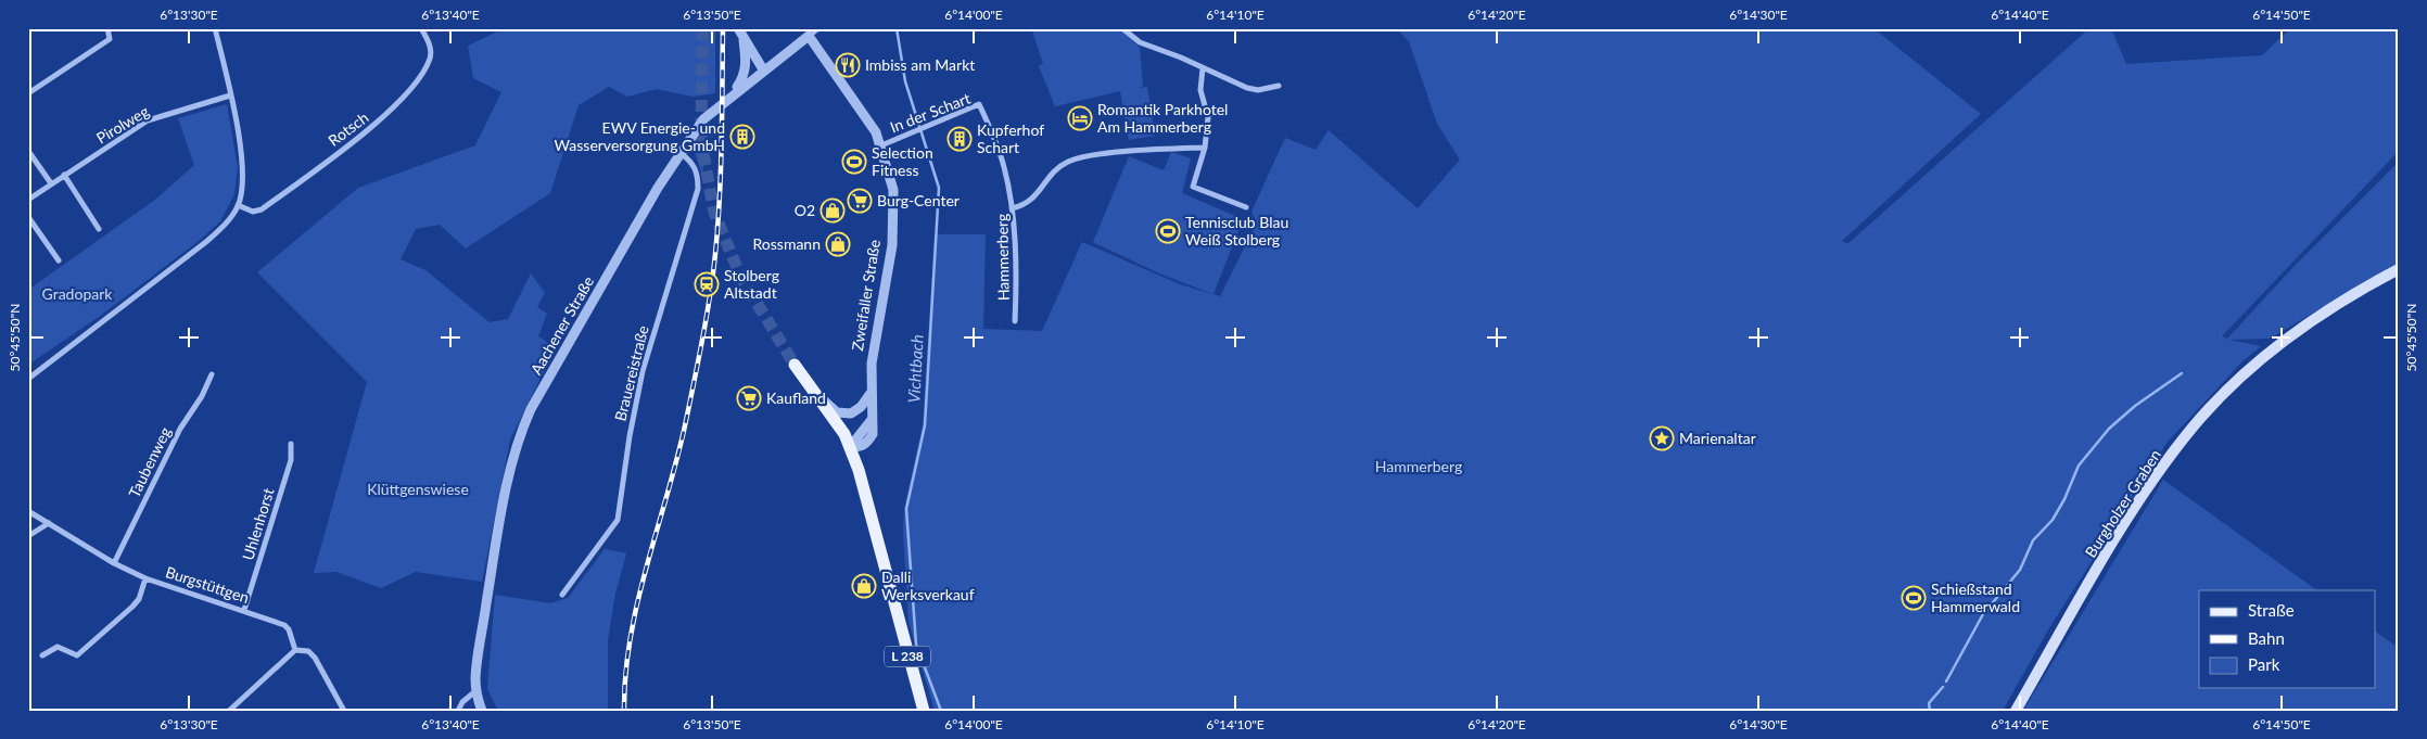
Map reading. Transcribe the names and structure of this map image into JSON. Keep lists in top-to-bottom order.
{
  "streets": {
    "main road": ["Burgholzer Graben", "L 238"],
    "street": [
      "In der Schart",
      "Pirolweg",
      "Rotsch",
      "Hammerberg",
      "Zweifaller Straße",
      "Aachener Straße",
      "Brauereistraße",
      "Taubenweg",
      "Uhlenhorst",
      "Burgstüttgen"
    ]
  },
  "crossings": [
    ["In der Schart", "Hammerberg"],
    ["In der Schart", "Zweifaller Straße"],
    ["Zweifaller Straße", "Aachener Straße"],
    ["Zweifaller Straße", "L 238"],
    ["Aachener Straße", "Brauereistraße"],
    ["Taubenweg", "Burgstüttgen"],
    ["Uhlenhorst", "Burgstüttgen"]
  ],
  "water": ["Vichtbach"],
  "parks": ["Gradopark", "Hammerberg", "Klüttgenswiese"],
  "places": {
    "restaurant": ["Imbiss am Markt"],
    "hotel": ["Romantik Parkhotel Am Hammerberg"],
    "building": ["EWV Energie- und Wasserversorgung GmbH", "Kupferhof Schart"],
    "sports": ["Selection Fitness", "Tennisclub Blau Weiß Stolberg", "Schießstand Hammerwald"],
    "supermarket": ["Burg-Center", "Kaufland"],
    "shop": ["O2", "Rossmann", "Dalli Werksverkauf"],
    "station": ["Stolberg Altstadt"],
    "place": ["Marienaltar"]
  },
  "legend": ["Straße", "Bahn", "Park"],
  "coordinates": [
    "6°13'30\"E",
    "6°13'40\"E",
    "6°13'50\"E",
    "6°14'00\"E",
    "6°14'10\"E",
    "6°14'20\"E",
    "6°14'30\"E",
    "6°14'40\"E",
    "6°14'50\"E",
    "50°45'50\"N"
  ]
}
